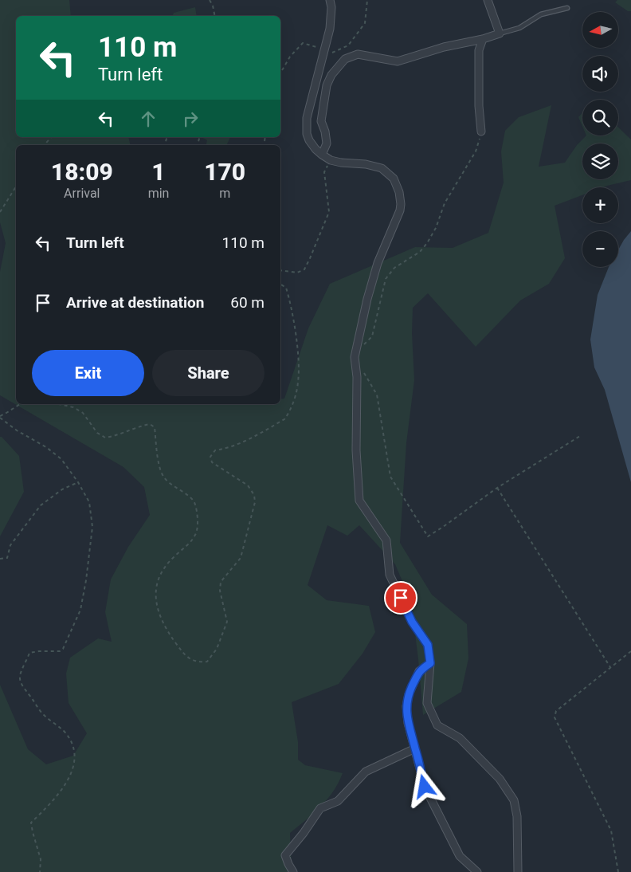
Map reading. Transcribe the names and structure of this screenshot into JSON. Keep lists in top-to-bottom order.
{
  "north": "left",
  "page": {
    "map_buttons": ["+", "−"],
    "turn": ["110 m", "Turn left"],
    "eta": [
      "18:09",
      "Arrival",
      "1",
      "min",
      "170",
      "m"
    ],
    "list": [
      {
        "name": "Turn left",
        "value": "110 m"
      },
      {
        "name": "Arrive at destination",
        "value": "60 m"
      }
    ],
    "buttons": ["Exit", "Share"]
  }
}
